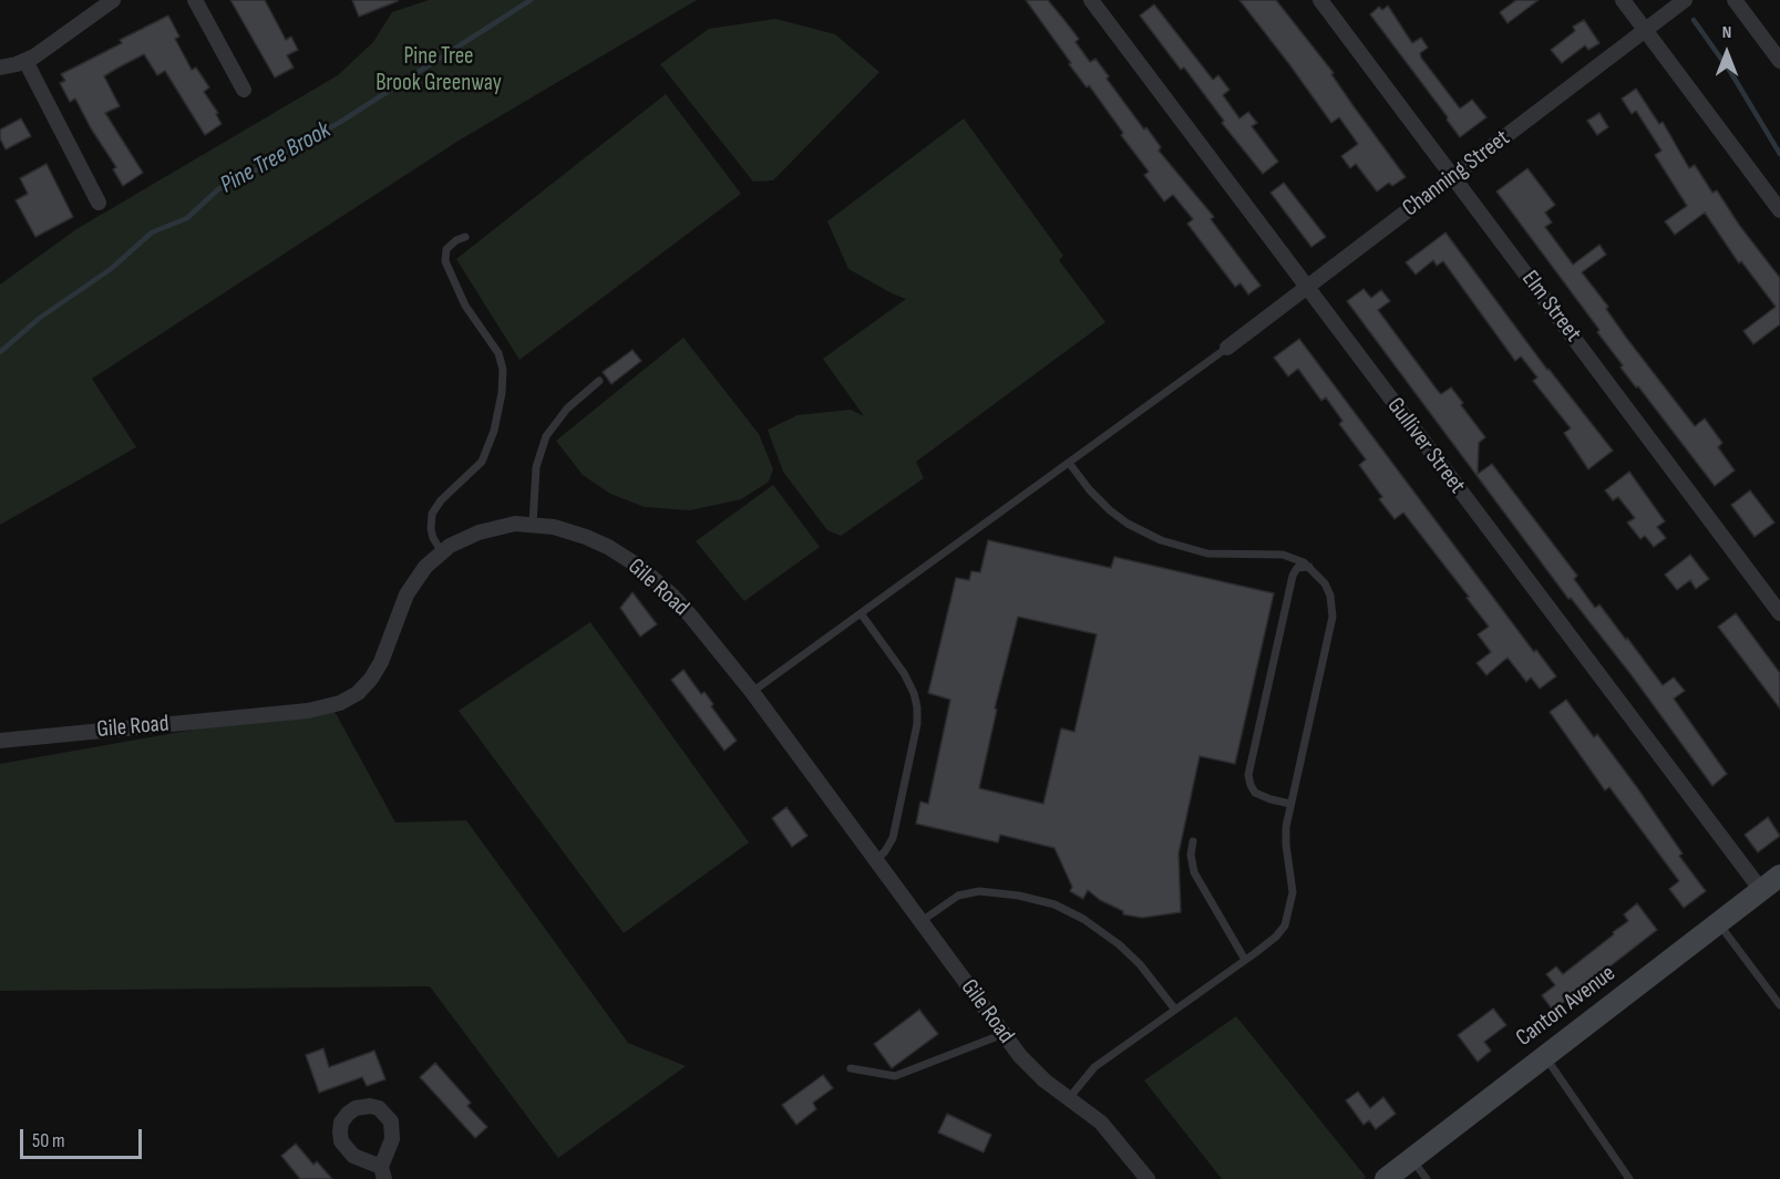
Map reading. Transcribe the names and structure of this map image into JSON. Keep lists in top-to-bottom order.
{
  "streets": {
    "main road": ["Canton Avenue"],
    "street": [
      "Channing Street",
      "Elm Street",
      "Gulliver Street",
      "Gile Road"
    ]
  },
  "crossings": [
    ["Channing Street", "Elm Street"],
    ["Channing Street", "Gulliver Street"],
    ["Gulliver Street", "Canton Avenue"]
  ],
  "water": ["Pine Tree Brook"],
  "parks": ["Pine Tree Brook Greenway"],
  "scale_bar": "50 m",
  "north": "top"
}
